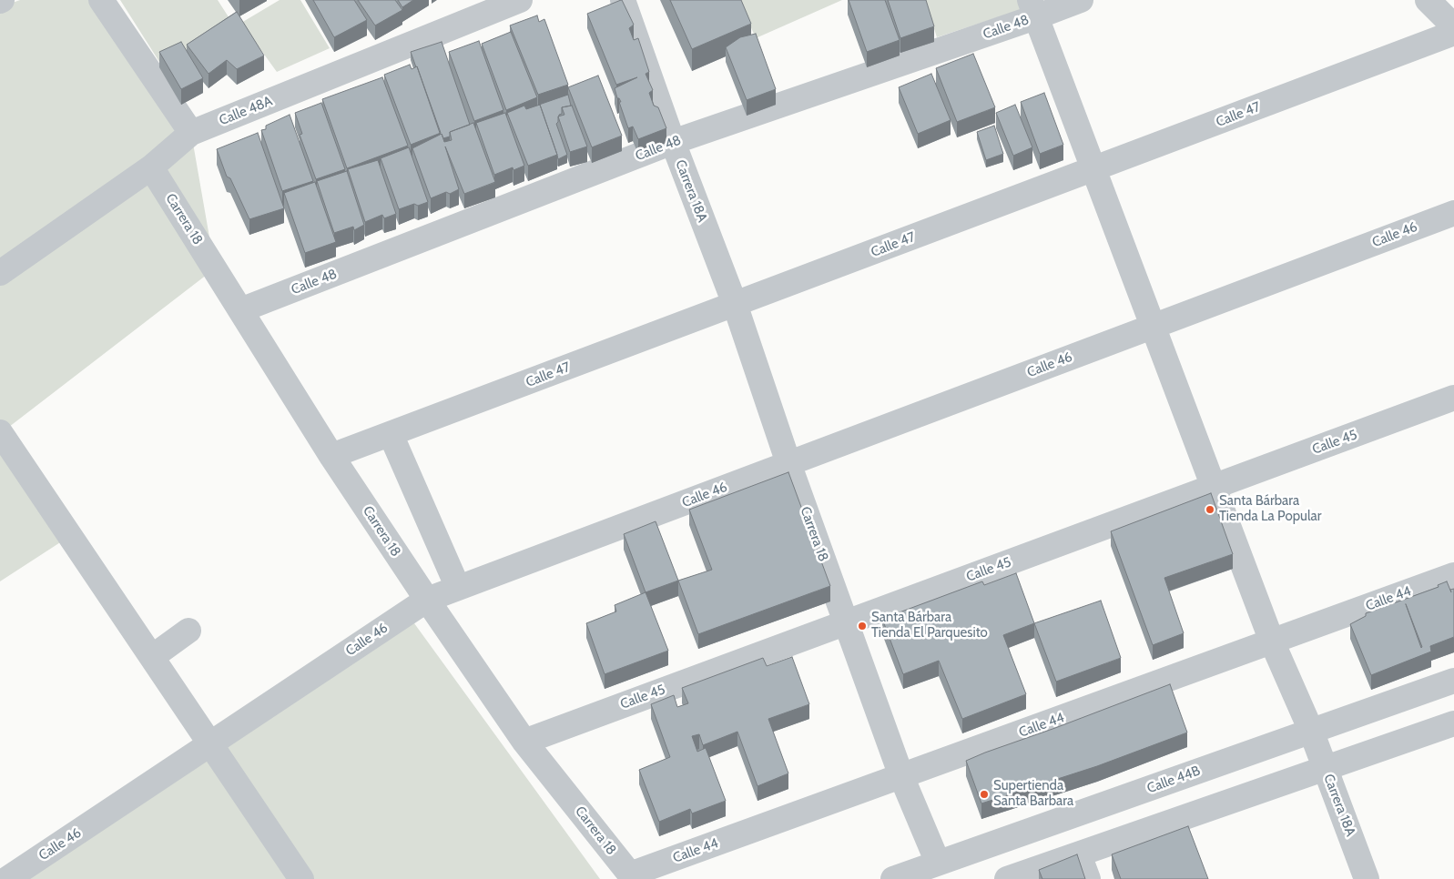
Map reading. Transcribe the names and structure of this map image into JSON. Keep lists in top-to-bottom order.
{
  "streets": {
    "street": [
      "Calle 48",
      "Calle 48A",
      "Calle 47",
      "Carrera 18A",
      "Carrera 18",
      "Calle 46",
      "Calle 45",
      "Calle 44",
      "Calle 44B"
    ]
  },
  "crossings": [
    ["Calle 48", "Carrera 18A"],
    ["Calle 48", "Carrera 18"],
    ["Calle 48A", "Carrera 18"],
    ["Calle 47", "Carrera 18A"],
    ["Calle 47", "Carrera 18"],
    ["Carrera 18A", "Carrera 18"],
    ["Carrera 18A", "Calle 46"],
    ["Carrera 18A", "Calle 45"],
    ["Carrera 18A", "Calle 44"],
    ["Carrera 18A", "Calle 44B"],
    ["Carrera 18", "Calle 46"],
    ["Carrera 18", "Calle 45"],
    ["Carrera 18", "Calle 44"],
    ["Carrera 18", "Calle 44B"]
  ],
  "places": ["Santa Bárbara Tienda La Popular", "Santa Bárbara Tienda El Parquesito", "Supertienda Santa Barbara"]
}
